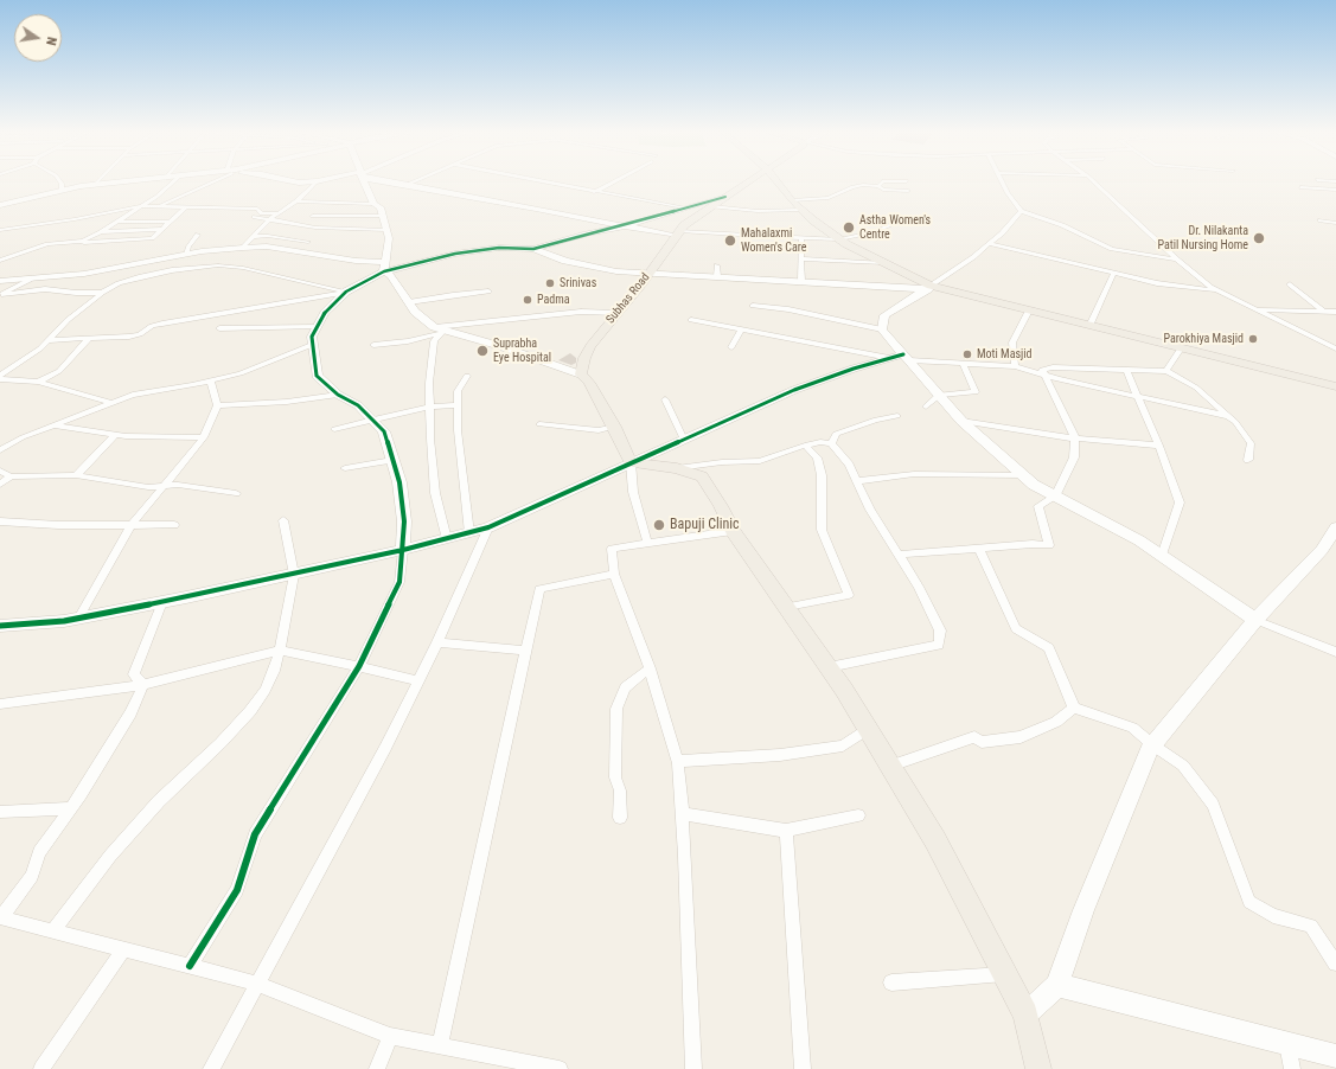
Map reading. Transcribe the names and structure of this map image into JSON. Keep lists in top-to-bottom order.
{
  "streets": {
    "main road": ["Subhas Road"]
  },
  "places": [
    "Astha Women's Centre",
    "Dr. Nilakanta Patil Nursing Home",
    "Mahalaxmi Women's Care",
    "Srinivas",
    "Padma",
    "Parokhiya Masjid",
    "Suprabha Eye Hospital",
    "Moti Masjid",
    "Bapuji Clinic"
  ],
  "north": "right"
}
